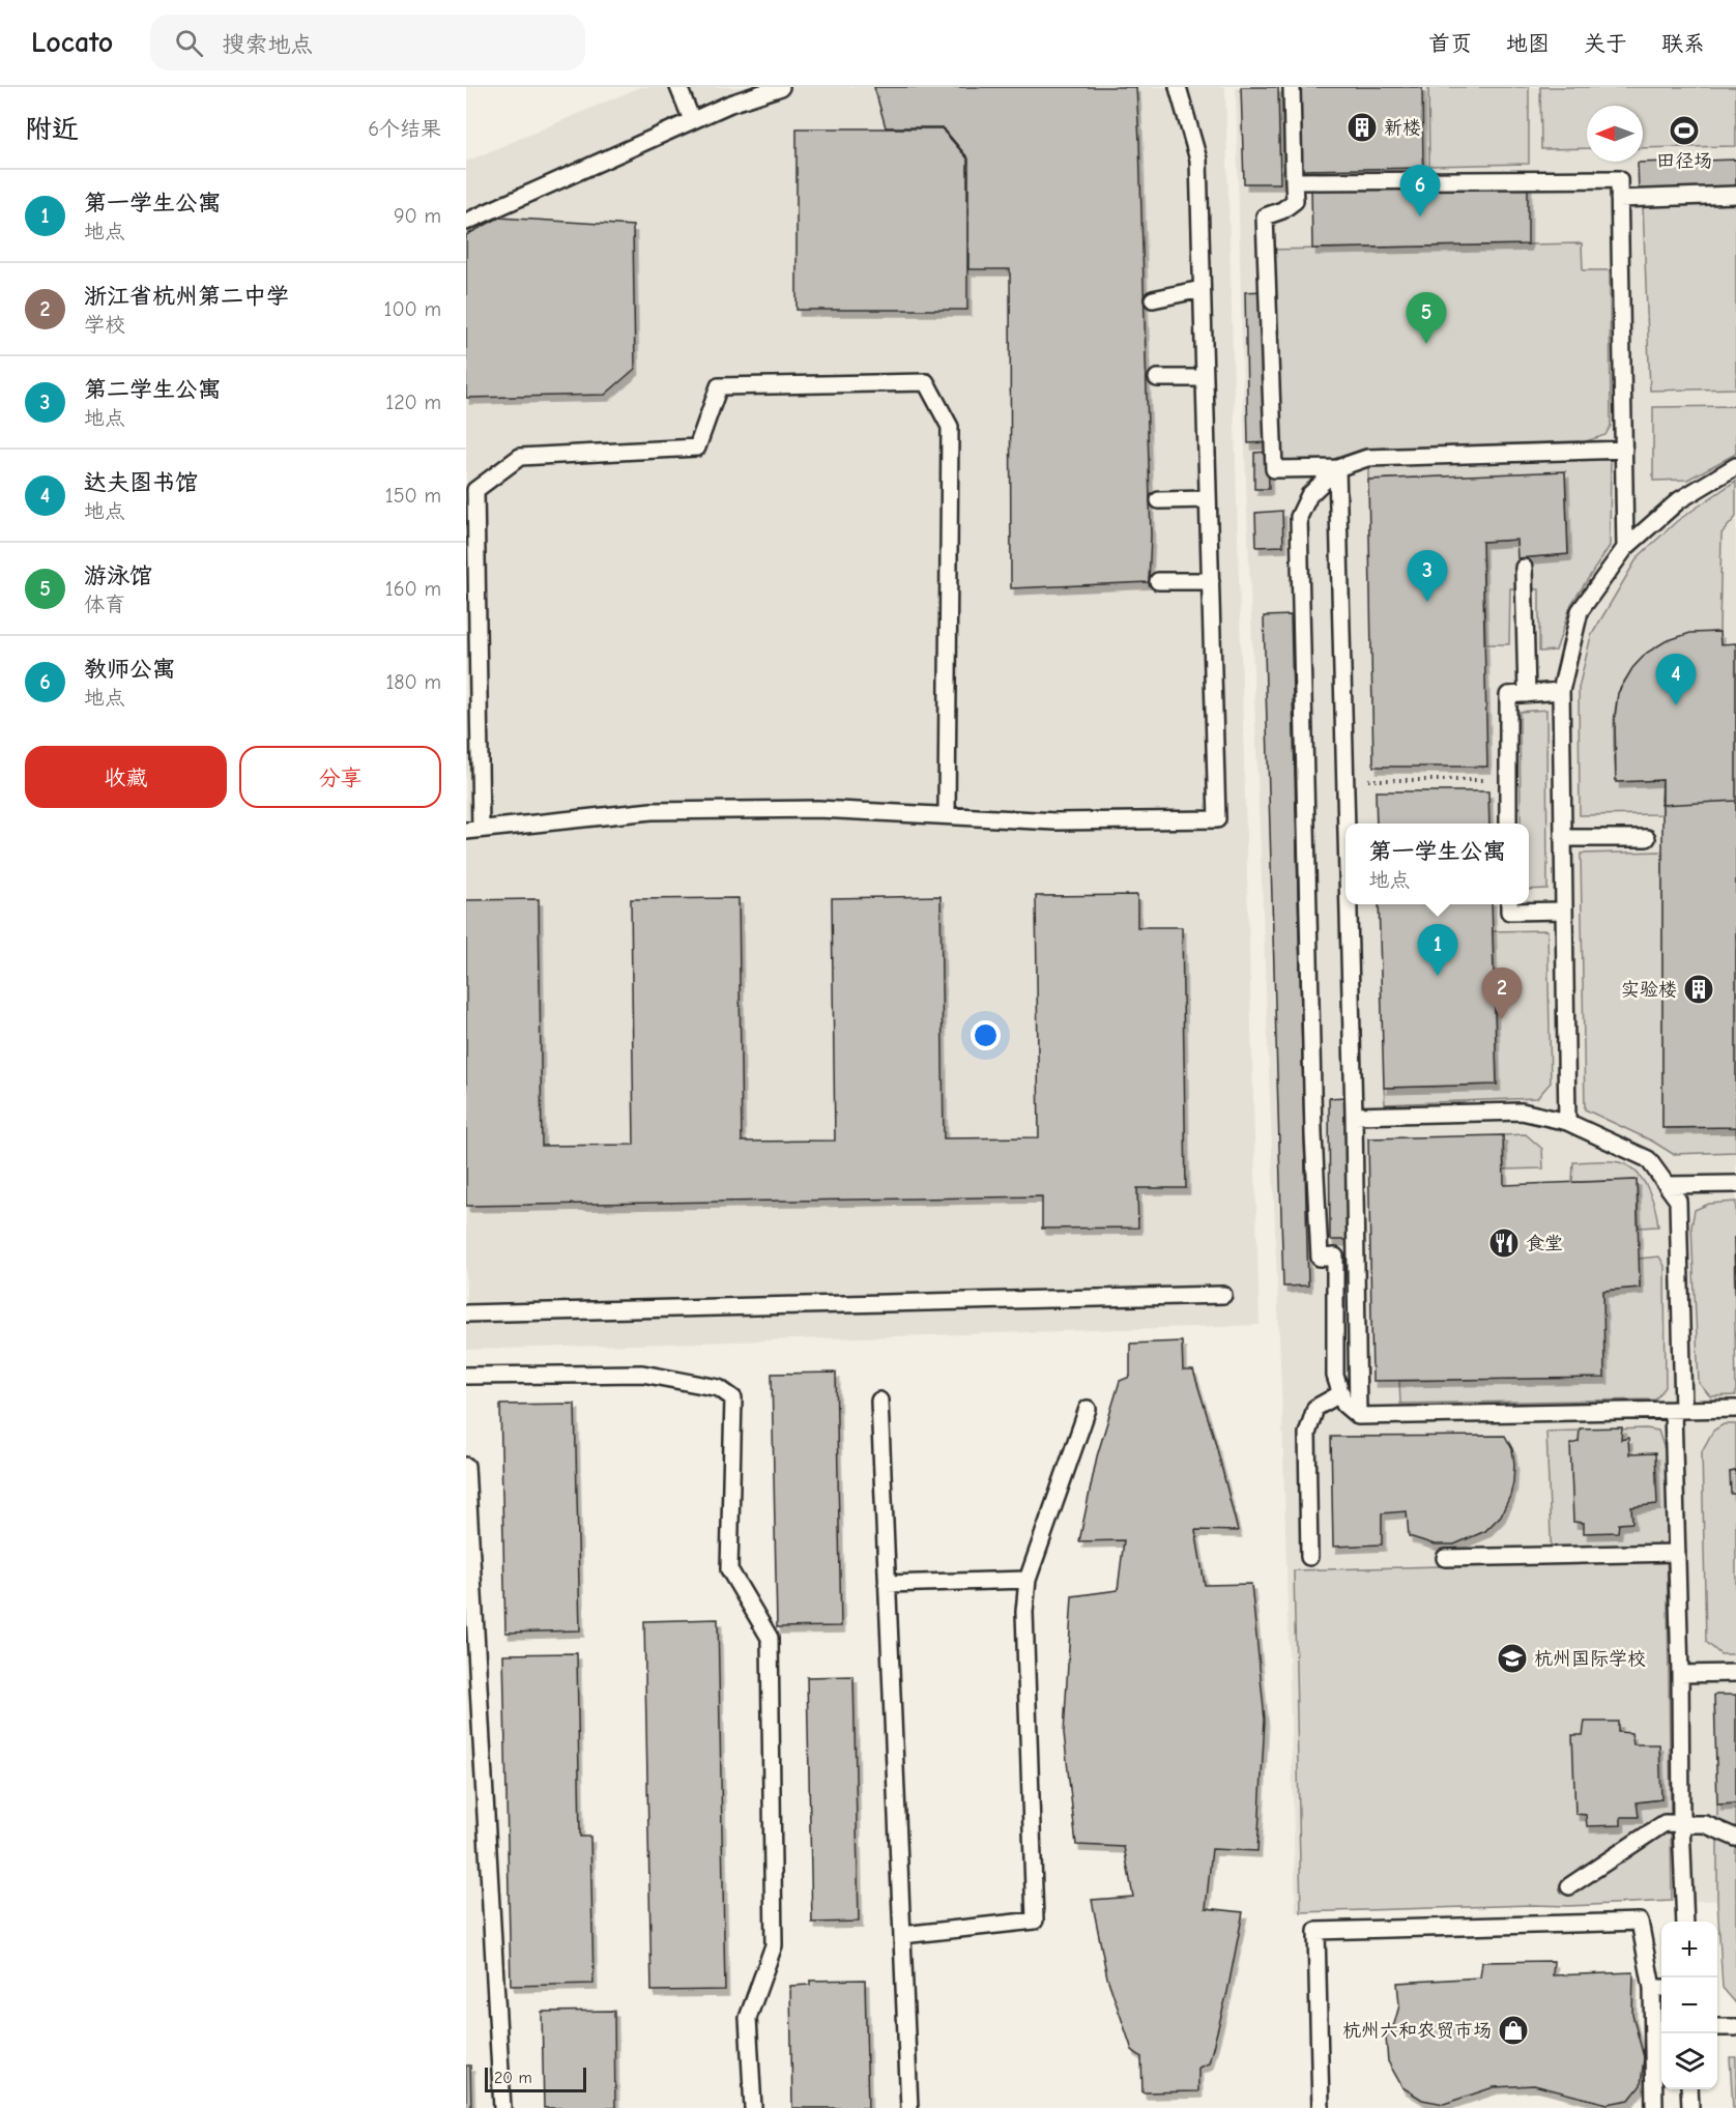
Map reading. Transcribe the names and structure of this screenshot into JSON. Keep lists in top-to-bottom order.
{
  "places": {
    "building": ["新楼", "实验楼"],
    "sports": ["田径场"],
    "restaurant": ["食堂"],
    "school or university": ["杭州国际学校"],
    "shop": ["杭州六和农贸市场"]
  },
  "scale_bar": "20 m",
  "north": "left",
  "page": {
    "header": "Locato",
    "search": "搜索地点",
    "nav": [
      "首页",
      "地图",
      "关于",
      "联系"
    ],
    "heading": ["附近", "6个结果"],
    "pins": [
      "6",
      "5",
      "3",
      "4",
      "1",
      "2"
    ],
    "list": [
      {
        "mark": "1",
        "name": "第一学生公寓",
        "note": "地点",
        "value": "90 m"
      },
      {
        "mark": "2",
        "name": "浙江省杭州第二中学",
        "note": "学校",
        "value": "100 m"
      },
      {
        "mark": "3",
        "name": "第二学生公寓",
        "note": "地点",
        "value": "120 m"
      },
      {
        "mark": "4",
        "name": "达夫图书馆",
        "note": "地点",
        "value": "150 m"
      },
      {
        "mark": "5",
        "name": "游泳馆",
        "note": "体育",
        "value": "160 m"
      },
      {
        "mark": "6",
        "name": "教师公寓",
        "note": "地点",
        "value": "180 m"
      }
    ],
    "buttons": ["收藏", "分享"],
    "popup": ["第一学生公寓", "地点"],
    "map_buttons": ["+", "−"],
    "scale": "20 m"
  }
}
